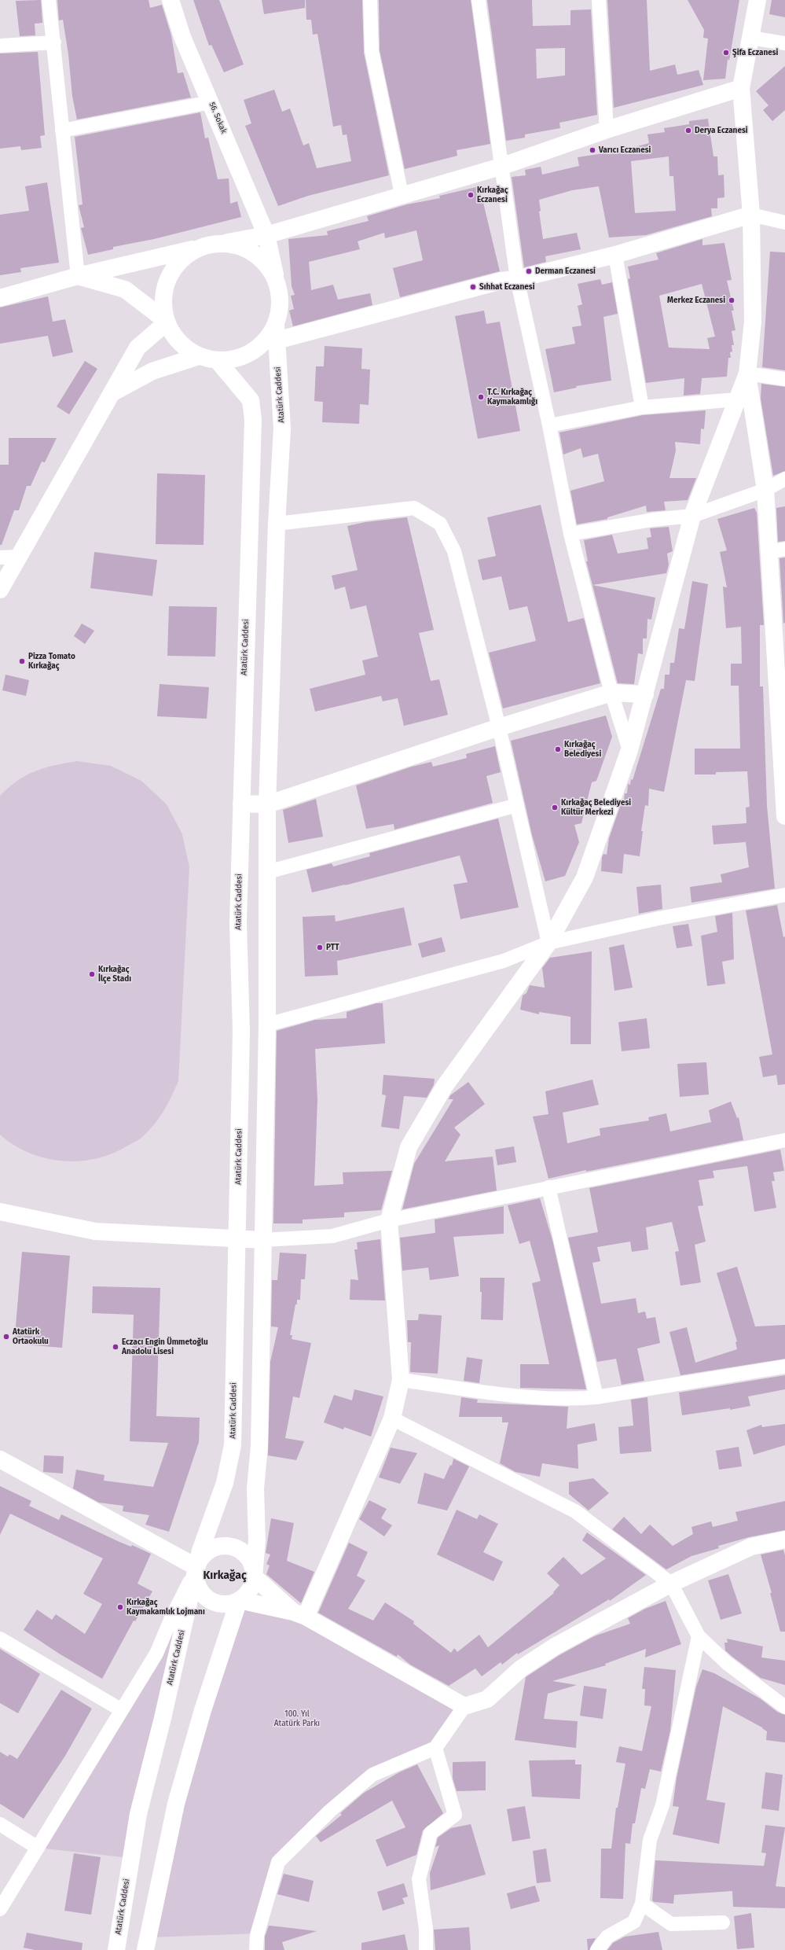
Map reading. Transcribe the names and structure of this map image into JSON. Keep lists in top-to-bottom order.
{
  "streets": {
    "street": ["56. Sokak", "Atatürk Caddesi"]
  },
  "crossings": [
    ["56. Sokak", "Atatürk Caddesi"]
  ],
  "districts": ["Kırkağaç"],
  "parks": ["100. Yıl Atatürk Parkı"],
  "places": [
    "Şifa Eczanesi",
    "Derya Eczanesi",
    "Varıcı Eczanesi",
    "Kırkağaç Eczanesi",
    "Derman Eczanesi",
    "Sıhhat Eczanesi",
    "Merkez Eczanesi",
    "T.C. Kırkağaç Kaymakamlığı",
    "Pizza Tomato Kırkağaç",
    "Kırkağaç Belediyesi",
    "Kırkağaç Belediyesi Kültür Merkezi",
    "PTT",
    "Kırkağaç İlçe Stadı",
    "Atatürk Ortaokulu",
    "Eczacı Engin Ümmetoğlu Anadolu Lisesi",
    "Kırkağaç Kaymakamlık Lojmanı"
  ]
}
